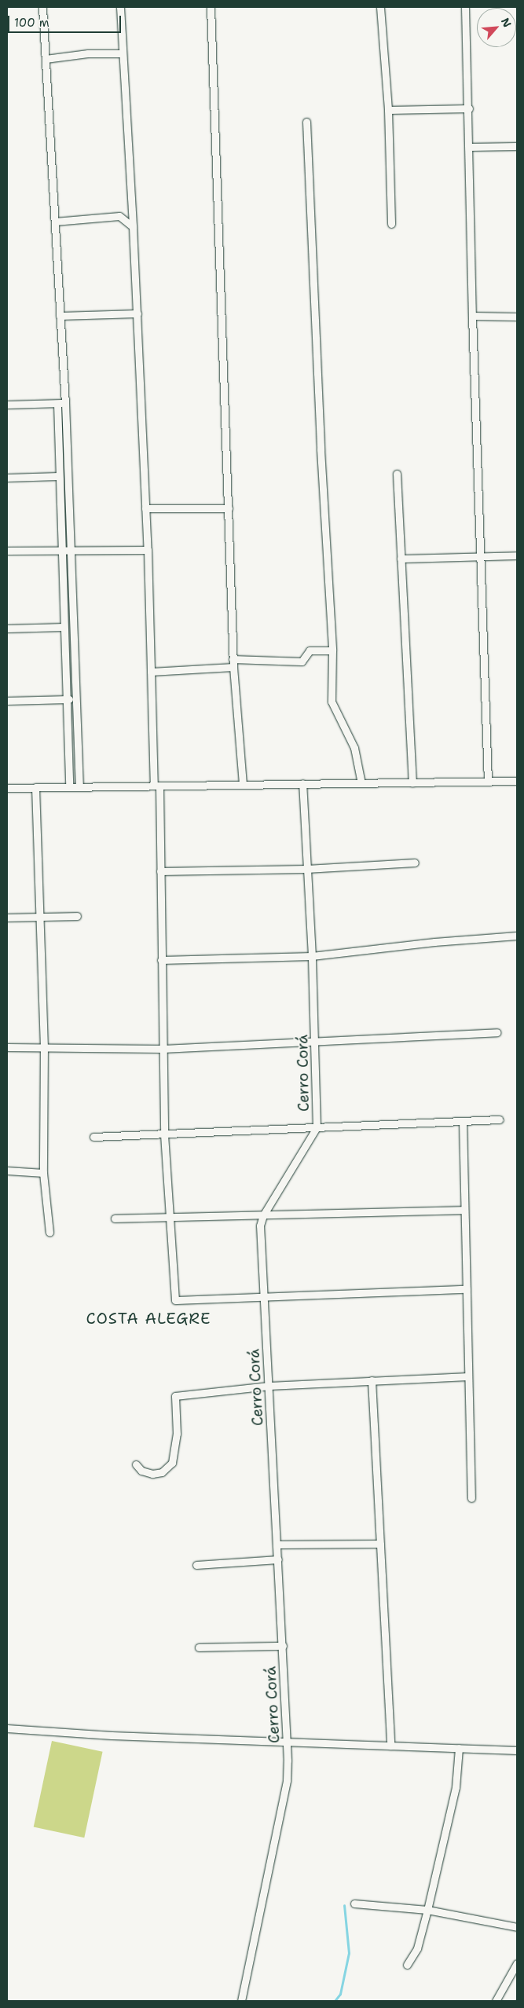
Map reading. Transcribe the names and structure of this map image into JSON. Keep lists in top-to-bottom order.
{
  "streets": {
    "street": ["Cerro Corá"]
  },
  "districts": ["COSTA ALEGRE"],
  "scale_bar": "100 m",
  "north": "top right"
}
